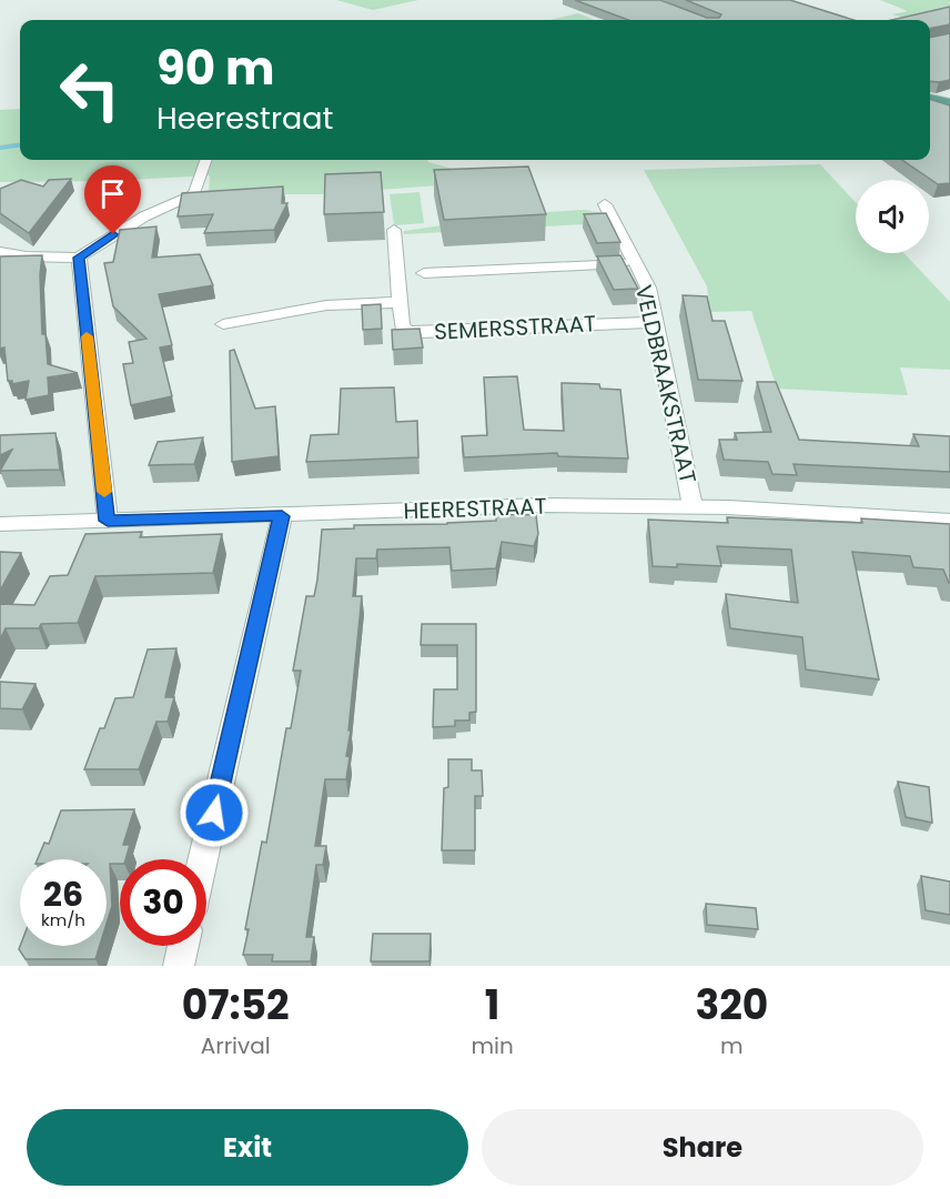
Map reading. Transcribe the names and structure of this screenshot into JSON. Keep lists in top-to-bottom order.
{
  "streets": {
    "street": ["SEMERSSTRAAT", "VELDBRAAKSTRAAT", "HEERESTRAAT"]
  },
  "crossings": [
    ["SEMERSSTRAAT", "VELDBRAAKSTRAAT"],
    ["VELDBRAAKSTRAAT", "HEERESTRAAT"]
  ],
  "page": {
    "turn": ["90 m", "Heerestraat"],
    "speed": "26 km/h",
    "limit": "30",
    "eta": [
      "07:52",
      "Arrival",
      "1",
      "min",
      "320",
      "m"
    ],
    "buttons": ["Exit", "Share"]
  }
}
